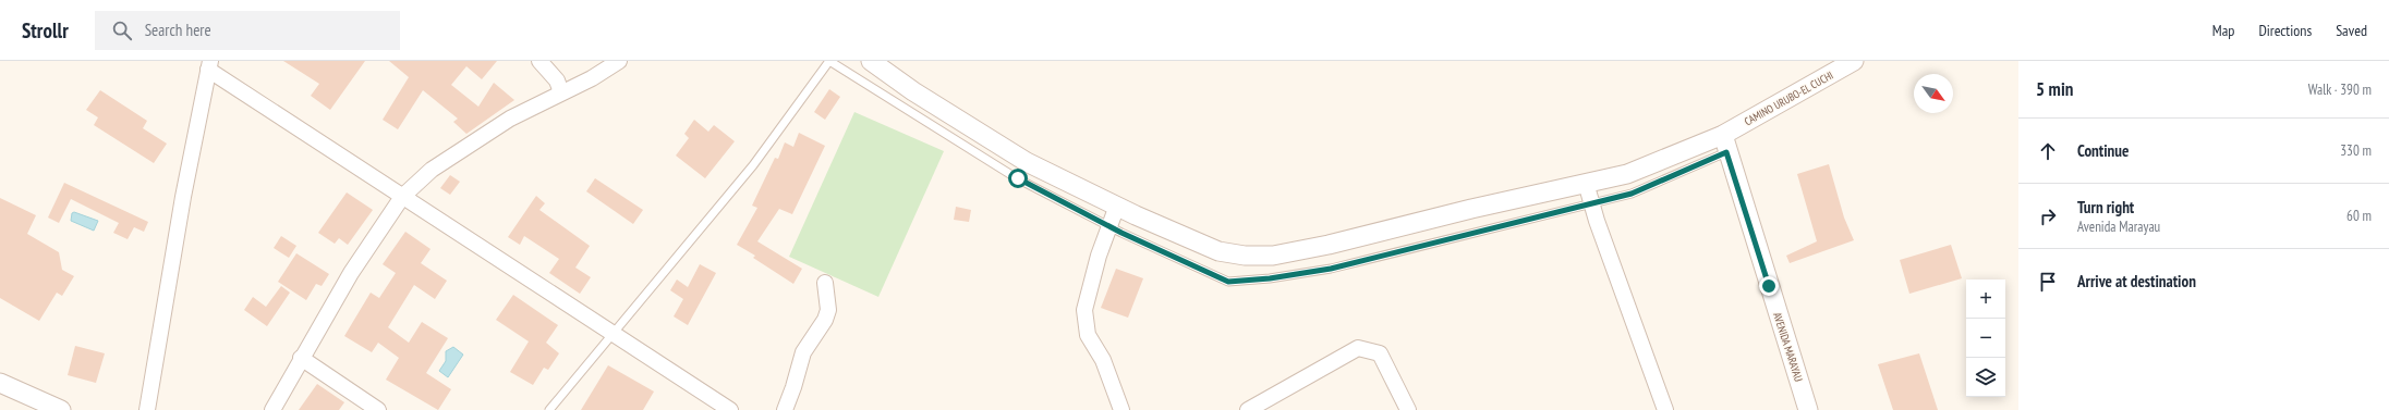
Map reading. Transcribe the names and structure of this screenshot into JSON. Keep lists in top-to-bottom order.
{
  "streets": {
    "street": ["CAMINO URUBO-EL CUCHI", "AVENIDA MARAYAU"]
  },
  "crossings": [
    ["CAMINO URUBO-EL CUCHI", "AVENIDA MARAYAU"]
  ],
  "north": "bottom right",
  "page": {
    "header": "Strollr",
    "search": "Search here",
    "nav": ["Map", "Directions", "Saved"],
    "heading": ["5 min", "Walk · 390 m"],
    "list": [
      ["Continue", "330 m"],
      ["Turn right", "Avenida Marayau", "60 m"],
      "Arrive at destination"
    ],
    "map_buttons": ["+", "−"]
  }
}
